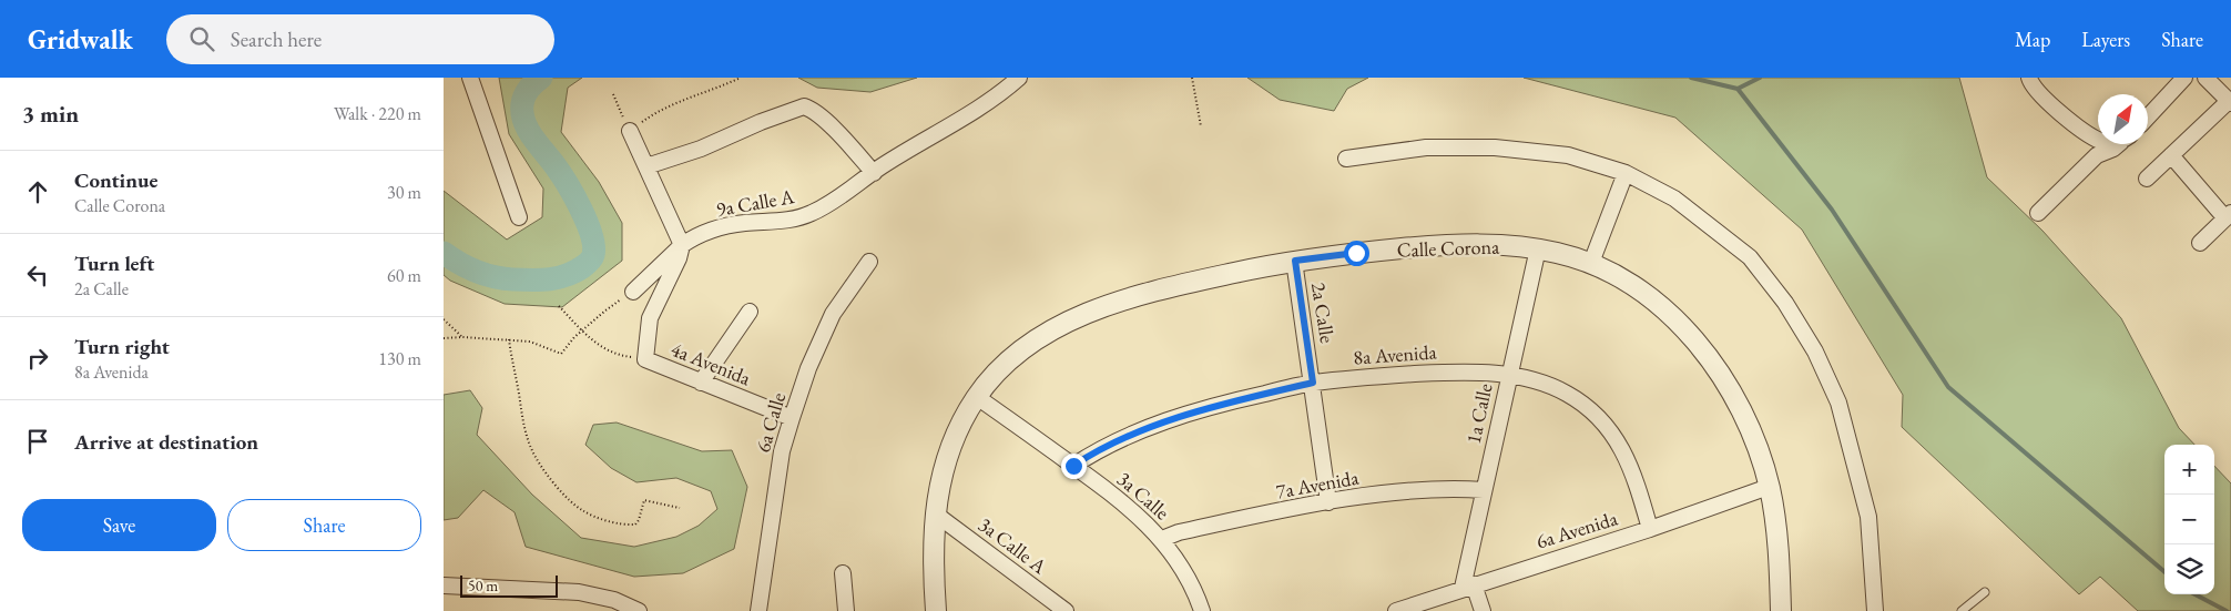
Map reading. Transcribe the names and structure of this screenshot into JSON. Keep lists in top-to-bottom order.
{
  "streets": {
    "street": [
      "9a Calle A",
      "Calle Corona",
      "2a Calle",
      "8a Avenida",
      "4a Avenida",
      "1a Calle",
      "6a Calle",
      "7a Avenida",
      "3a Calle",
      "6a Avenida",
      "3a Calle A"
    ]
  },
  "crossings": [
    ["Calle Corona", "2a Calle"],
    ["Calle Corona", "1a Calle"],
    ["Calle Corona", "3a Calle"],
    ["Calle Corona", "6a Avenida"],
    ["Calle Corona", "3a Calle A"],
    ["2a Calle", "8a Avenida"],
    ["2a Calle", "7a Avenida"],
    ["8a Avenida", "1a Calle"],
    ["8a Avenida", "3a Calle"],
    ["8a Avenida", "6a Avenida"],
    ["4a Avenida", "6a Calle"],
    ["1a Calle", "7a Avenida"],
    ["1a Calle", "6a Avenida"],
    ["7a Avenida", "3a Calle"]
  ],
  "scale_bar": "50 m",
  "north": "top right",
  "page": {
    "header": "Gridwalk",
    "search": "Search here",
    "nav": ["Map", "Layers", "Share"],
    "heading": ["3 min", "Walk · 220 m"],
    "list": [
      ["Continue", "Calle Corona", "30 m"],
      ["Turn left", "2a Calle", "60 m"],
      ["Turn right", "8a Avenida", "130 m"],
      "Arrive at destination"
    ],
    "map_buttons": ["+", "−"],
    "buttons": ["Save", "Share"],
    "scale": "50 m"
  }
}
